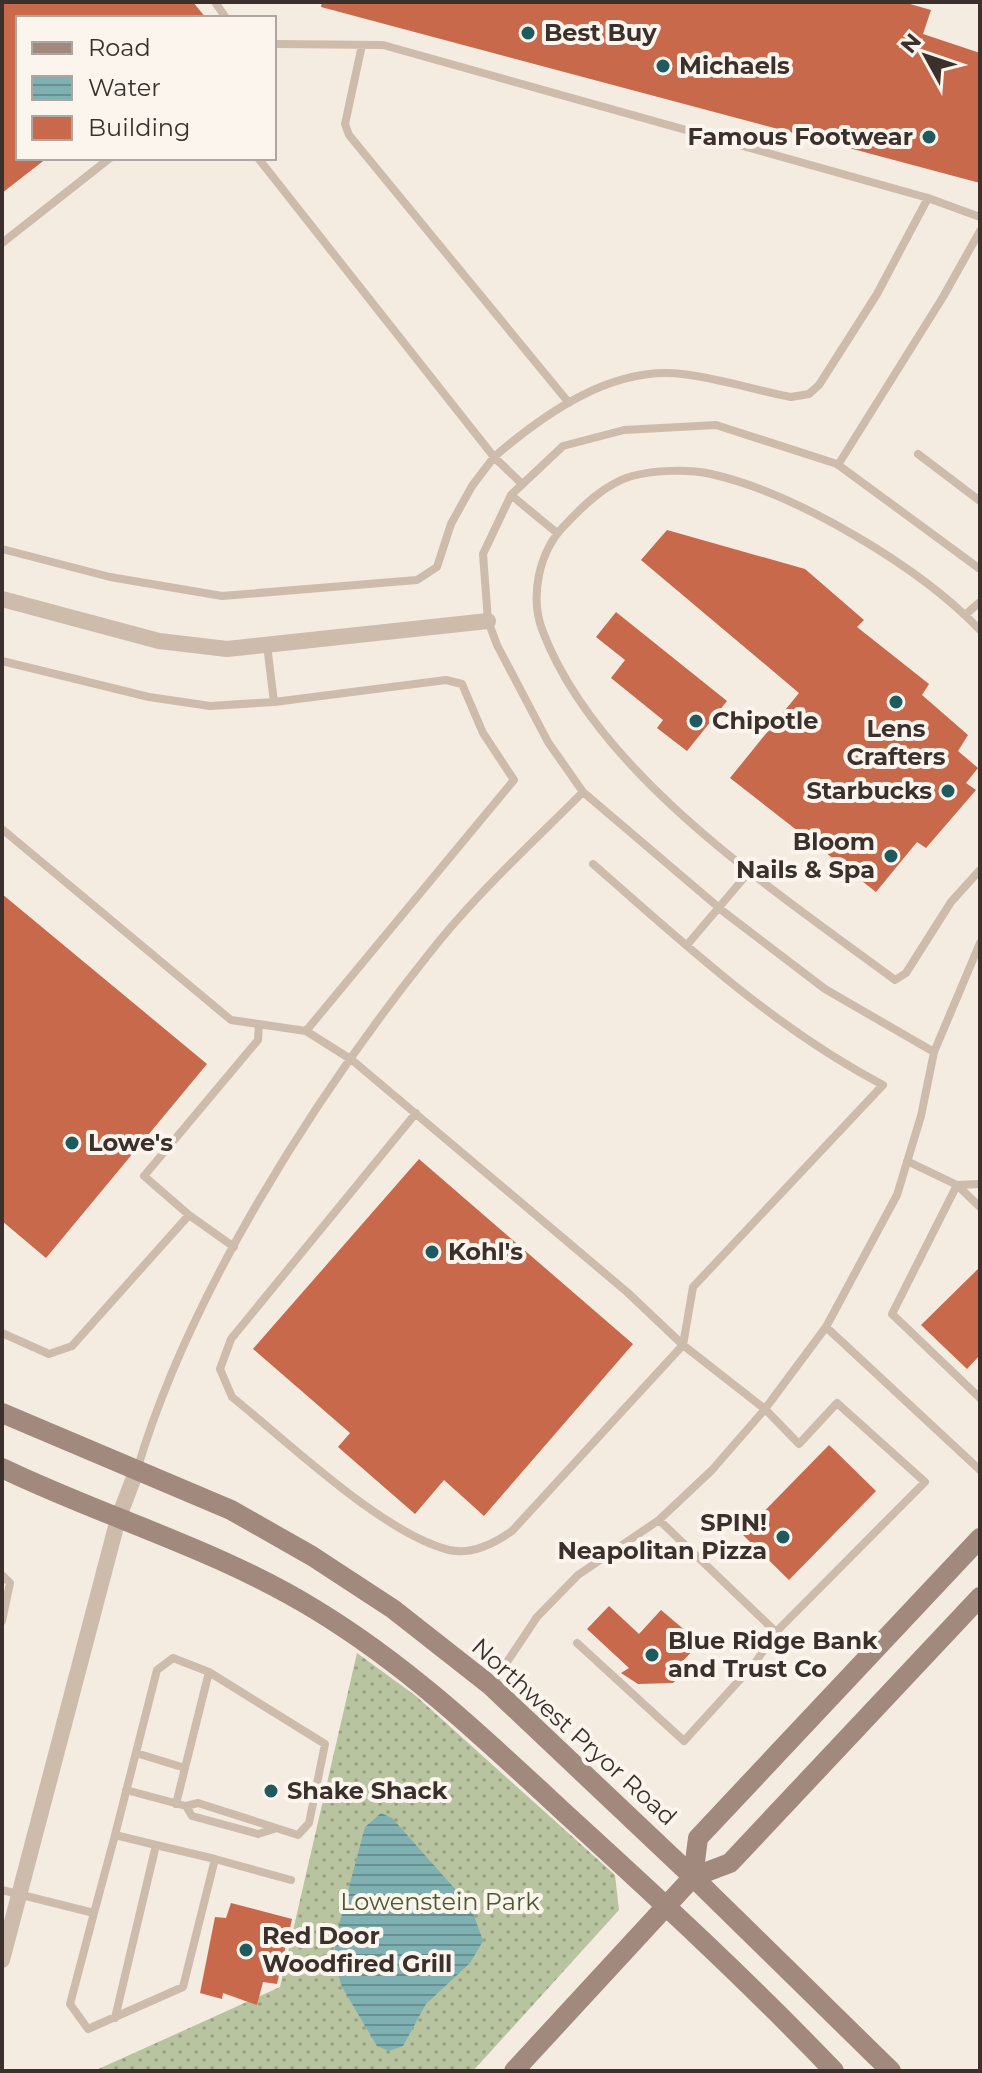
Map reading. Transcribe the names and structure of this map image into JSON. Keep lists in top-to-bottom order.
{
  "streets": {
    "main road": ["Northwest Pryor Road"]
  },
  "parks": ["Lowenstein Park"],
  "places": [
    "Best Buy",
    "Michaels",
    "Famous Footwear",
    "Lens Crafters",
    "Chipotle",
    "Starbucks",
    "Bloom Nails & Spa",
    "Lowe's",
    "Kohl's",
    "SPIN! Neapolitan Pizza",
    "Blue Ridge Bank and Trust Co",
    "Shake Shack",
    "Red Door Woodfired Grill"
  ],
  "legend": ["Road", "Water", "Building"],
  "north": "top left"
}
